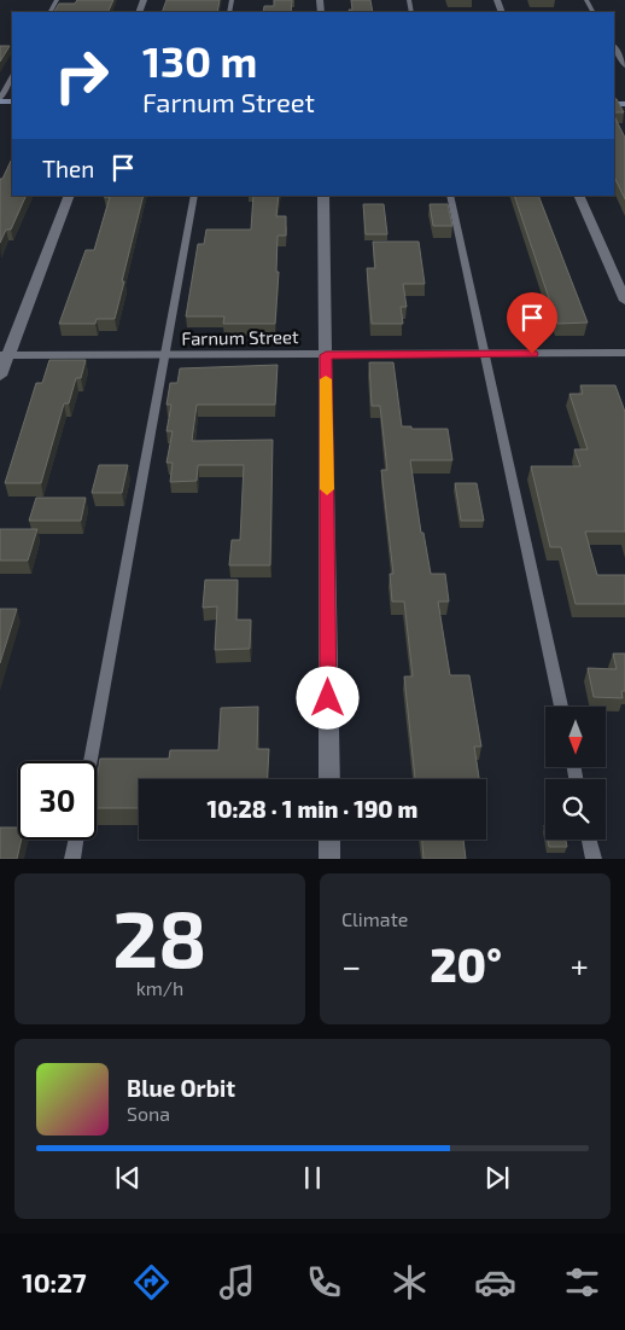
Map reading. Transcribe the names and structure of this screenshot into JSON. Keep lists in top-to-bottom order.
{
  "streets": {
    "street": ["Farnum Street"]
  },
  "north": "bottom",
  "page": {
    "turn": ["130 m", "Farnum Street"],
    "then": "Then",
    "limit": "30",
    "trip": "10:28 · 1 min · 190 m",
    "tile": [
      ["28", "km/h"],
      "Climate"
    ],
    "heat": ["−", "20°", "+"],
    "song": ["Blue Orbit", "Sona"],
    "tabs": "10:27"
  }
}
